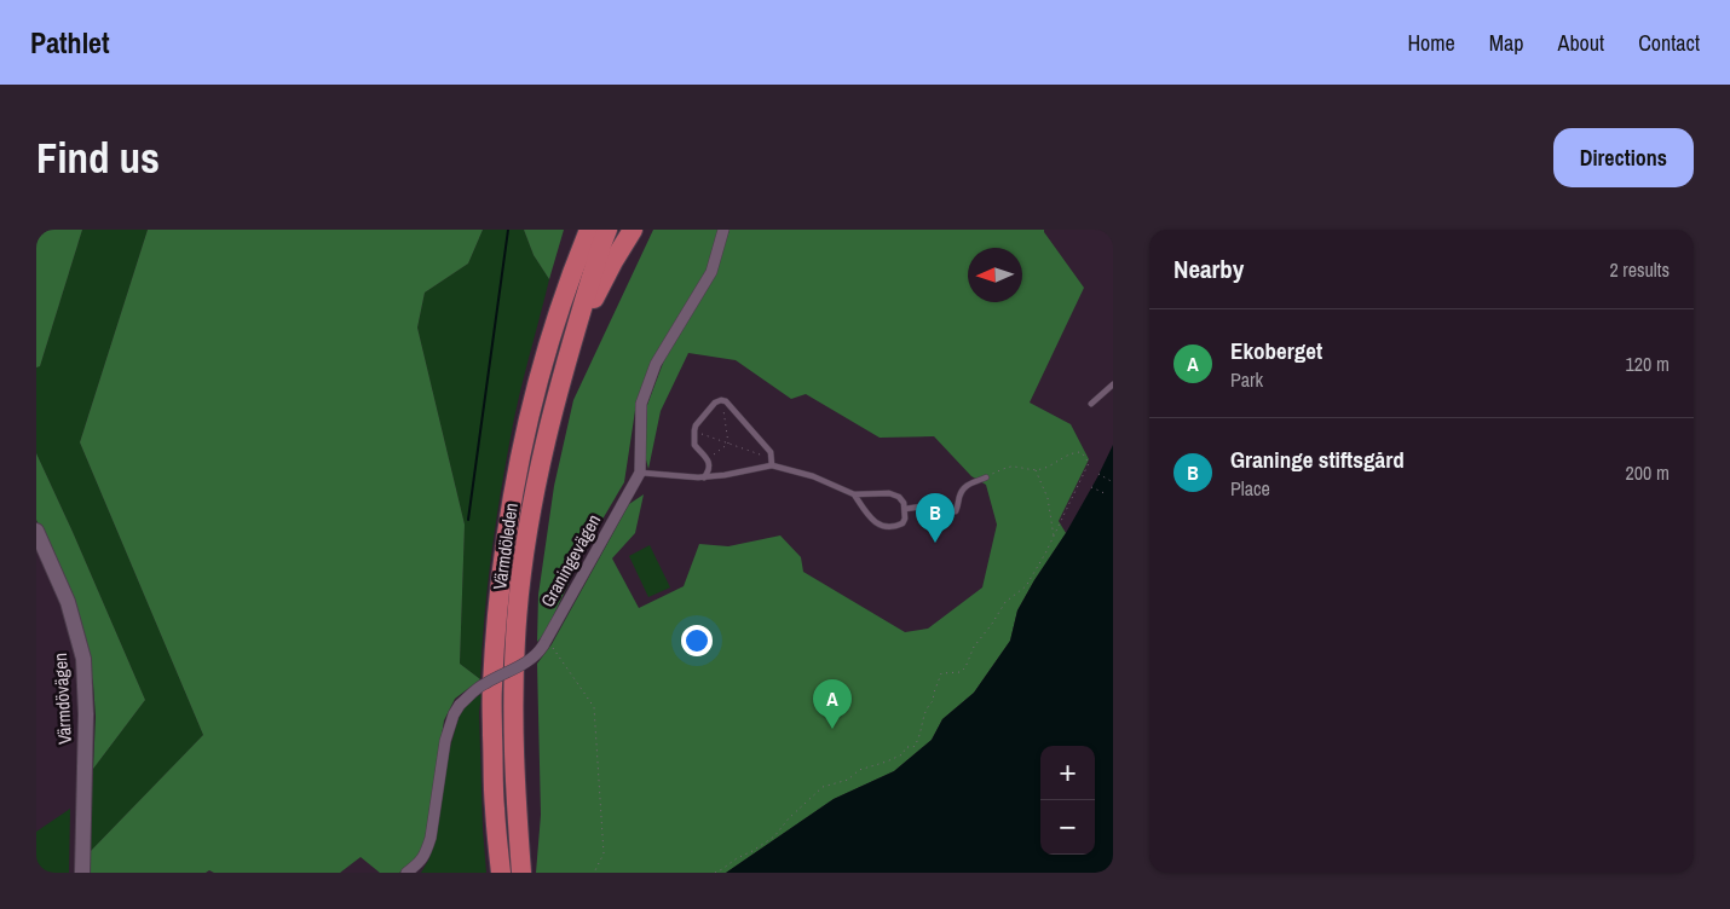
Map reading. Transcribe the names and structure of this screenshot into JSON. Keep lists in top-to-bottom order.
{
  "streets": {
    "highway": ["Värmdöleden"],
    "main road": ["Värmdövägen"],
    "street": ["Graningevägen"]
  },
  "north": "left",
  "page": {
    "header": "Pathlet",
    "nav": [
      "Home",
      "Map",
      "About",
      "Contact"
    ],
    "buttons": "Directions",
    "title": "Find us",
    "heading": ["Nearby", "2 results"],
    "list": [
      {
        "mark": "A",
        "name": "Ekoberget",
        "note": "Park",
        "value": "120 m"
      },
      {
        "mark": "B",
        "name": "Graninge stiftsgård",
        "note": "Place",
        "value": "200 m"
      }
    ],
    "pins": ["B", "A"],
    "map_buttons": ["+", "−"]
  }
}
